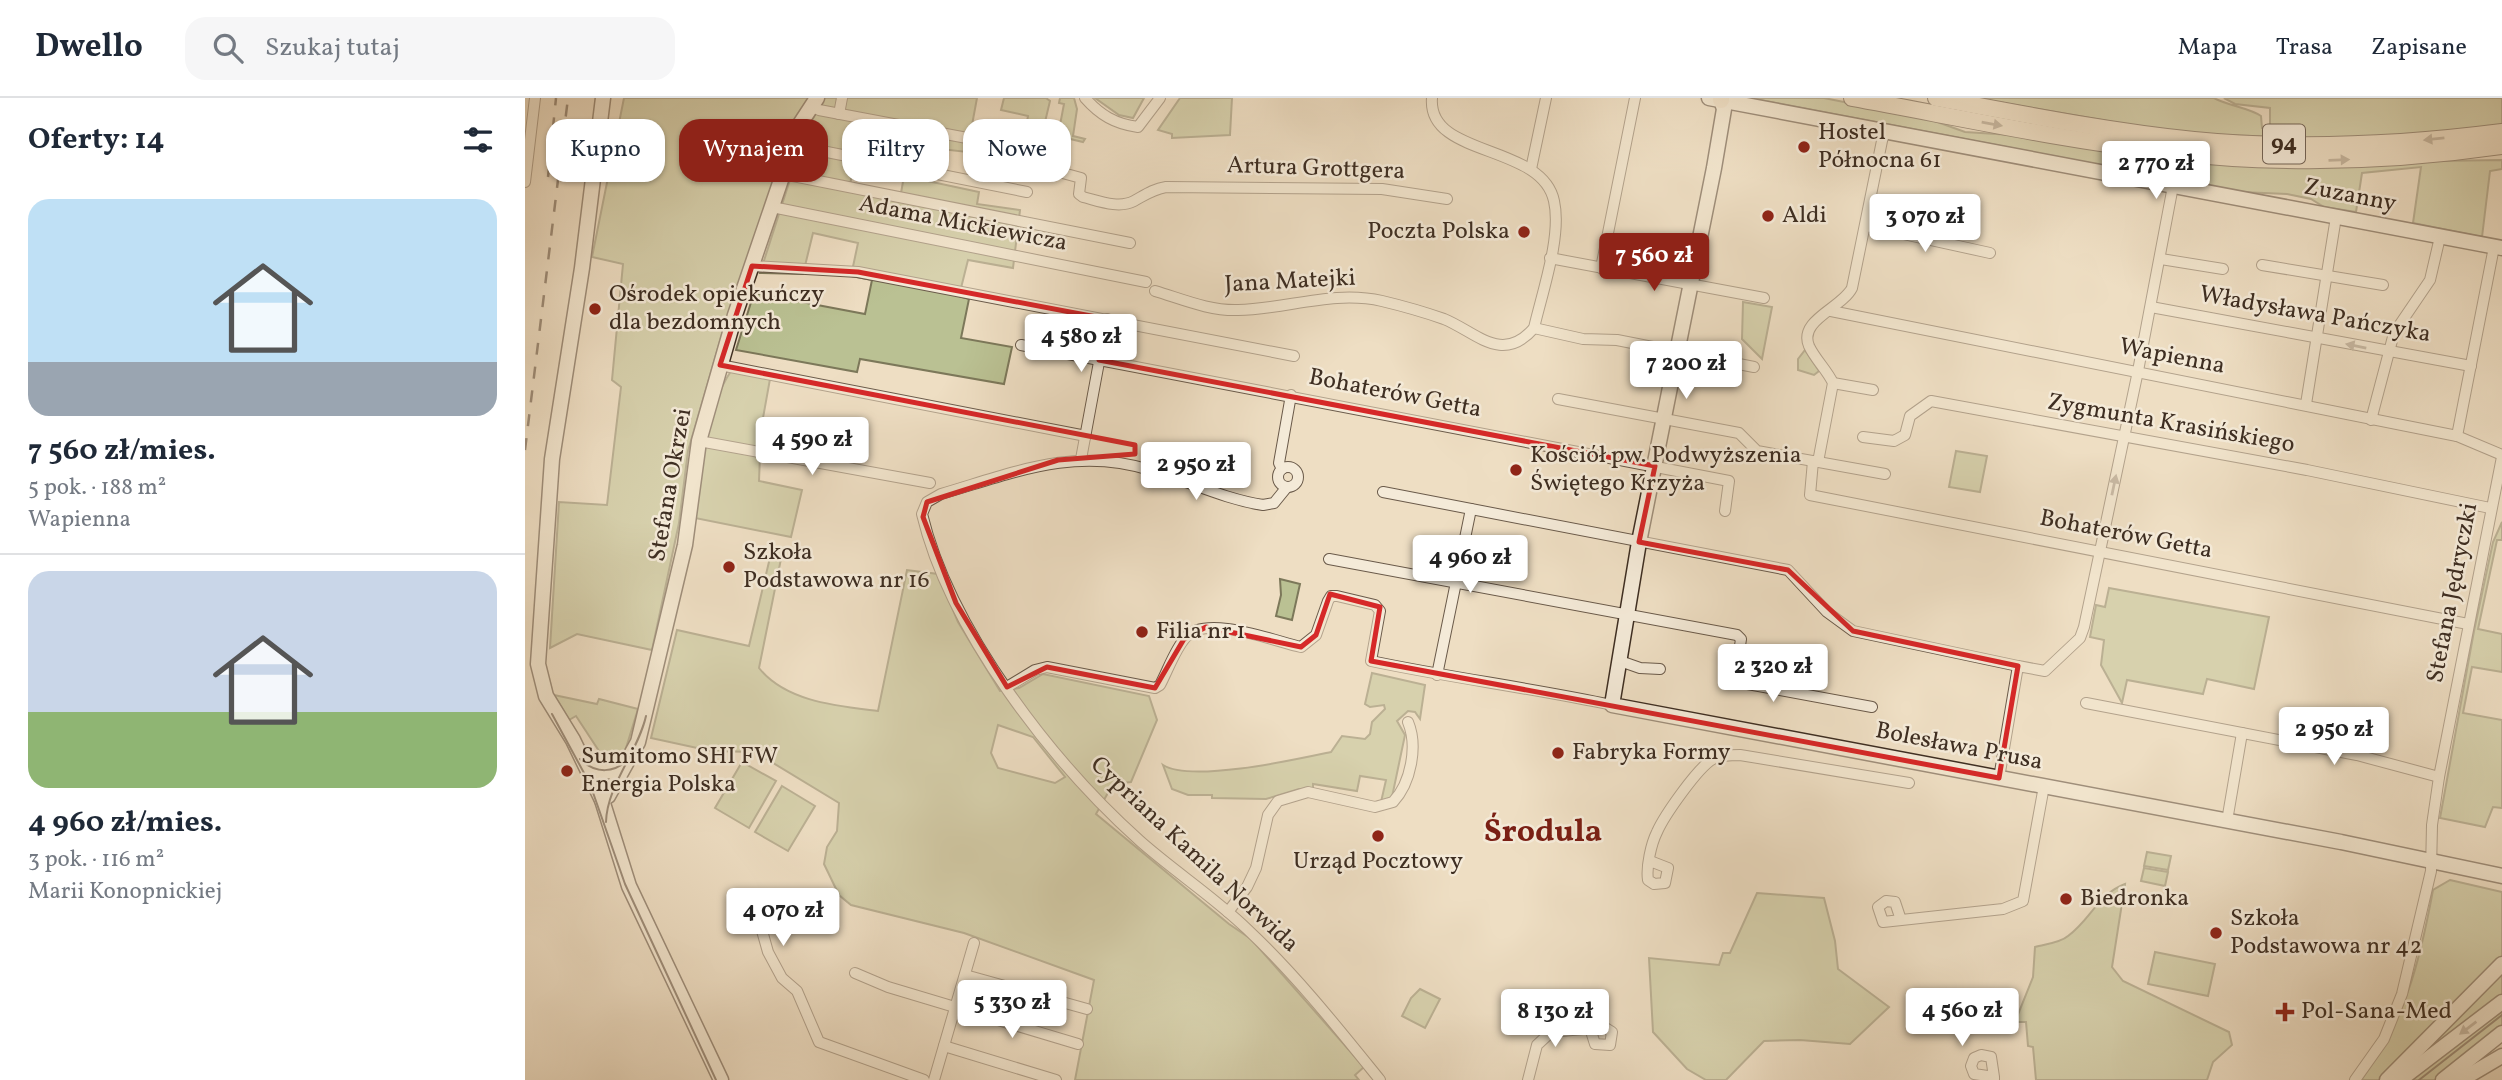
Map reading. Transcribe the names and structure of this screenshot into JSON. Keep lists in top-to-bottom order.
{
  "streets": {
    "main road": ["94"],
    "street": [
      "Artura Grottgera",
      "Zuzanny",
      "Adama Mickiewicza",
      "Jana Matejki",
      "Władysława Pańczyka",
      "Wapienna",
      "Bohaterów Getta",
      "Zygmunta Krasińskiego",
      "Stefana Okrzei",
      "Stefana Jędryczki",
      "Bolesława Prusa",
      "Cypriana Kamila Norwida"
    ]
  },
  "crossings": [
    ["Adama Mickiewicza", "Stefana Okrzei"],
    ["Wapienna", "Stefana Jędryczki"],
    ["Bohaterów Getta", "Stefana Jędryczki"],
    ["Zygmunta Krasińskiego", "Stefana Jędryczki"],
    ["Stefana Jędryczki", "Bolesława Prusa"],
    ["Bolesława Prusa", "Cypriana Kamila Norwida"]
  ],
  "districts": ["Środula"],
  "places": {
    "other": [
      "Hostel Północna 61",
      "Aldi",
      "Poczta Polska",
      "Ośrodek opiekuńczy dla bezdomnych",
      "Kościół pw. Podwyższenia Świętego Krzyża",
      "Szkoła Podstawowa nr 16",
      "Filia nr 1",
      "Fabryka Formy",
      "Sumitomo SHI FW Energia Polska",
      "Urząd Pocztowy",
      "Biedronka",
      "Szkoła Podstawowa nr 42"
    ],
    "health": ["Pol-Sana-Med"]
  },
  "page": {
    "header": "Dwello",
    "search": "Szukaj tutaj",
    "nav": ["Mapa", "Trasa", "Zapisane"],
    "heading": "Oferty: 14",
    "chip": [
      "Kupno",
      "Wynajem",
      "Filtry",
      "Nowe"
    ],
    "price": [
      "2 770 zł",
      "3 070 zł",
      "7 560 zł",
      "4 580 zł",
      "7 200 zł",
      "4 590 zł",
      "2 950 zł",
      "4 960 zł",
      "2 320 zł",
      "2 950 zł",
      "4 070 zł",
      "5 330 zł",
      "4 560 zł",
      "8 130 zł"
    ],
    "list": [
      {
        "name": "7 560 zł/mies.",
        "note": "5 pok. · 188 m² · Wapienna"
      },
      {
        "name": "4 960 zł/mies.",
        "note": "3 pok. · 116 m² · Marii Konopnickiej"
      }
    ]
  }
}
